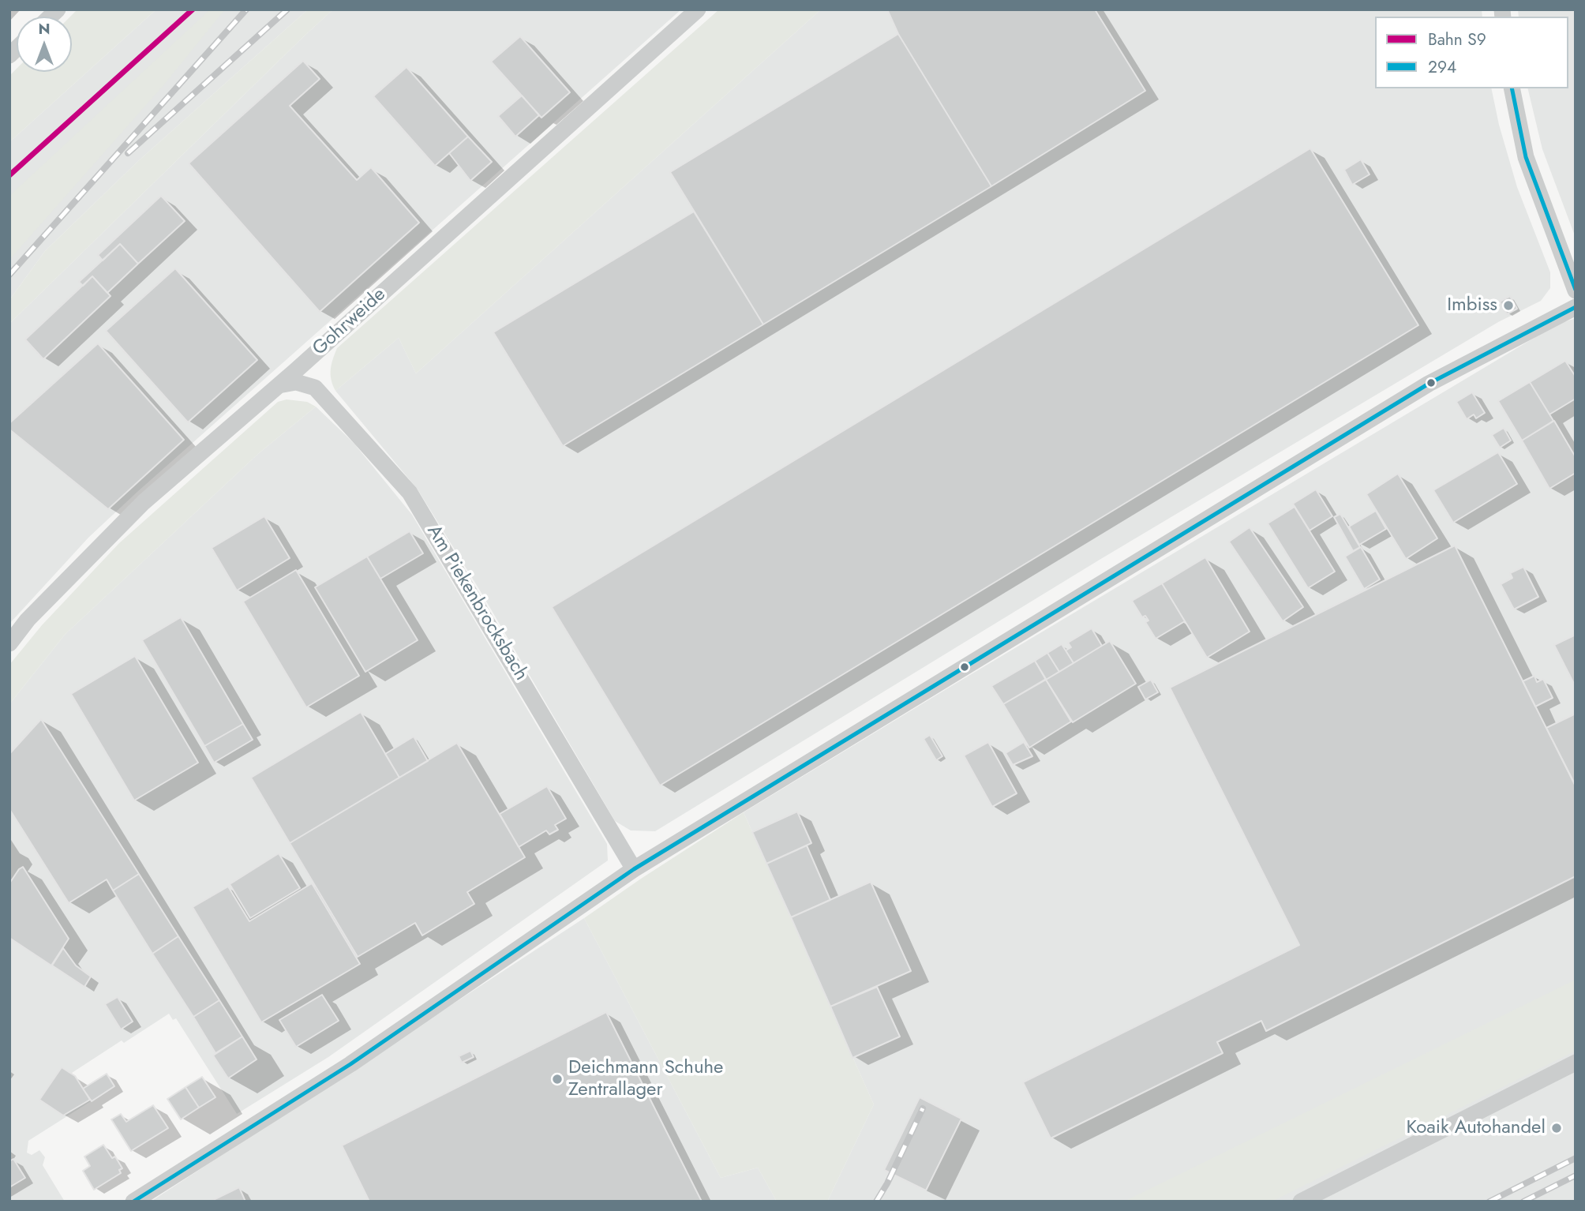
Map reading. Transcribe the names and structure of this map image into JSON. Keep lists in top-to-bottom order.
{
  "streets": {
    "street": ["Gohrweide", "Am Piekenbrocksbach"]
  },
  "crossings": [
    ["Gohrweide", "Am Piekenbrocksbach"]
  ],
  "places": ["Imbiss", "Deichmann Schuhe Zentrallager", "Koaik Autohandel"],
  "lines": ["rail line S9", "transit line 294"],
  "legend": ["Bahn S9", "294"],
  "north": "top"
}
